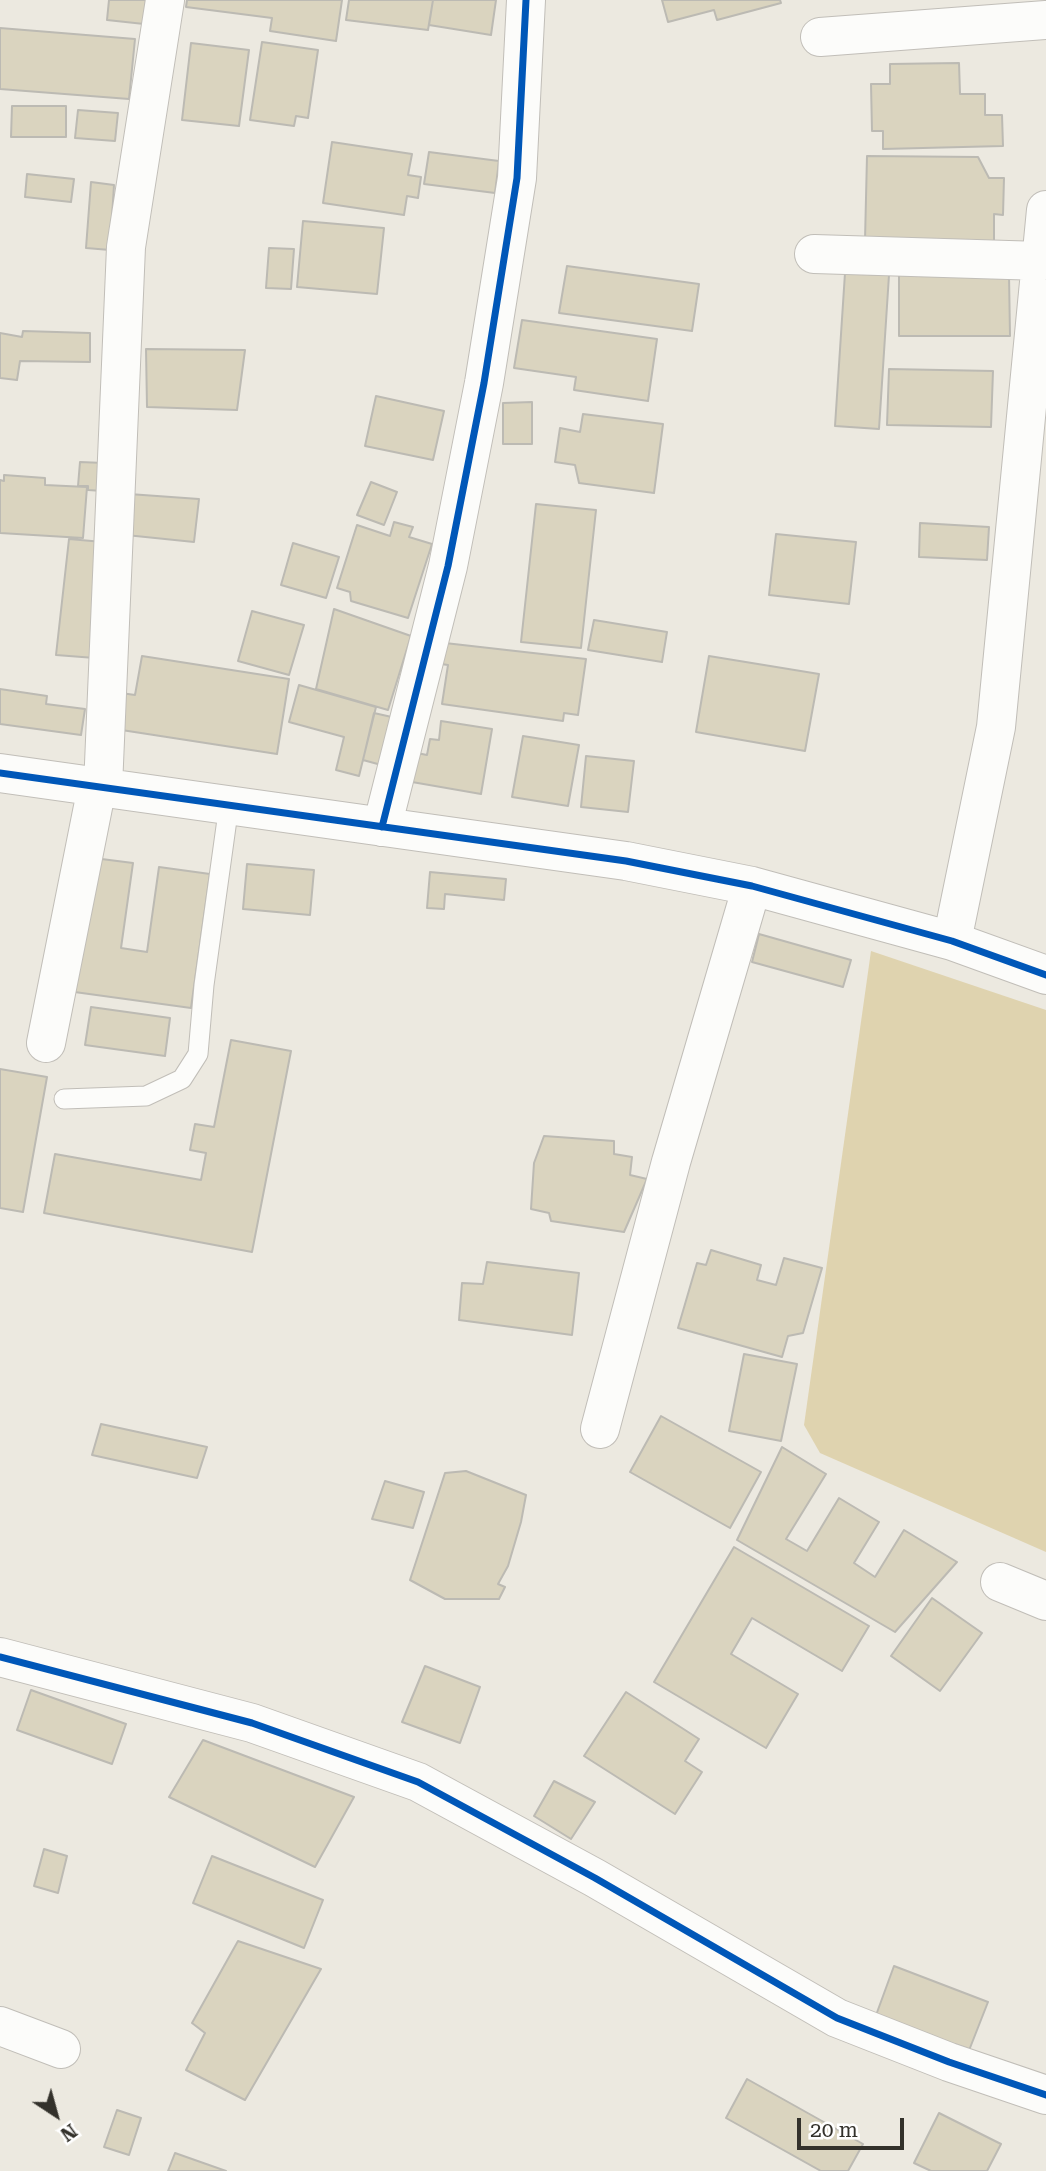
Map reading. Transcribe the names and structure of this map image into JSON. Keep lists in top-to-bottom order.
{
  "scale_bar": "20 m",
  "north": "bottom right"
}
